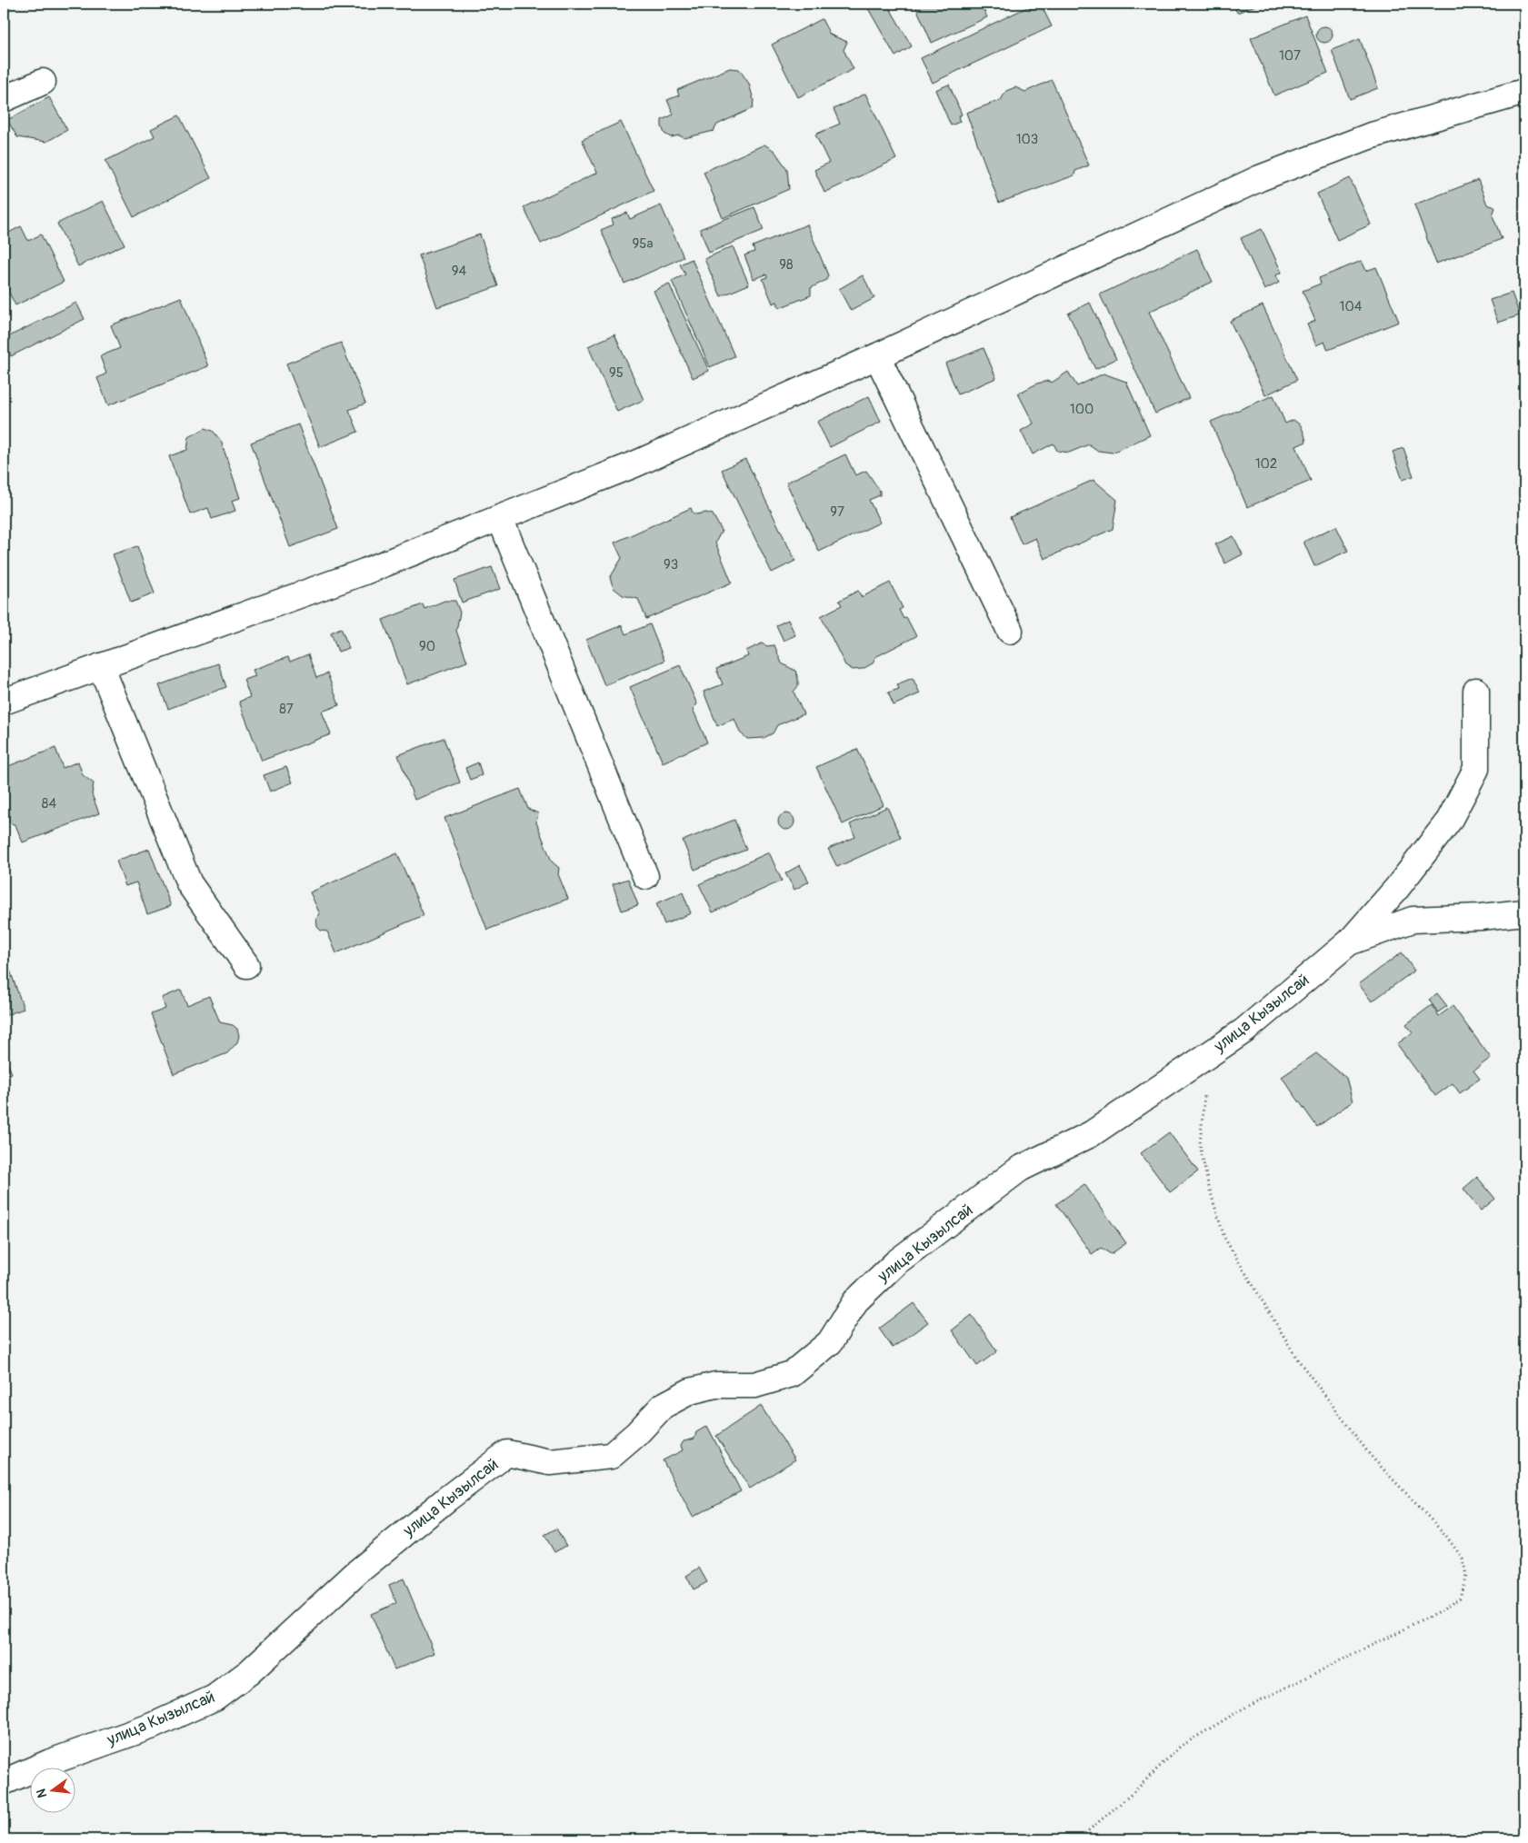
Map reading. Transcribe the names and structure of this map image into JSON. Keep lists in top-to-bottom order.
{
  "streets": {
    "street": ["улица Кызылсай"]
  },
  "house_numbers": [
    "107",
    "103",
    "95а",
    "98",
    "94",
    "104",
    "95",
    "100",
    "102",
    "97",
    "93",
    "90",
    "87",
    "84"
  ],
  "north": "left"
}
